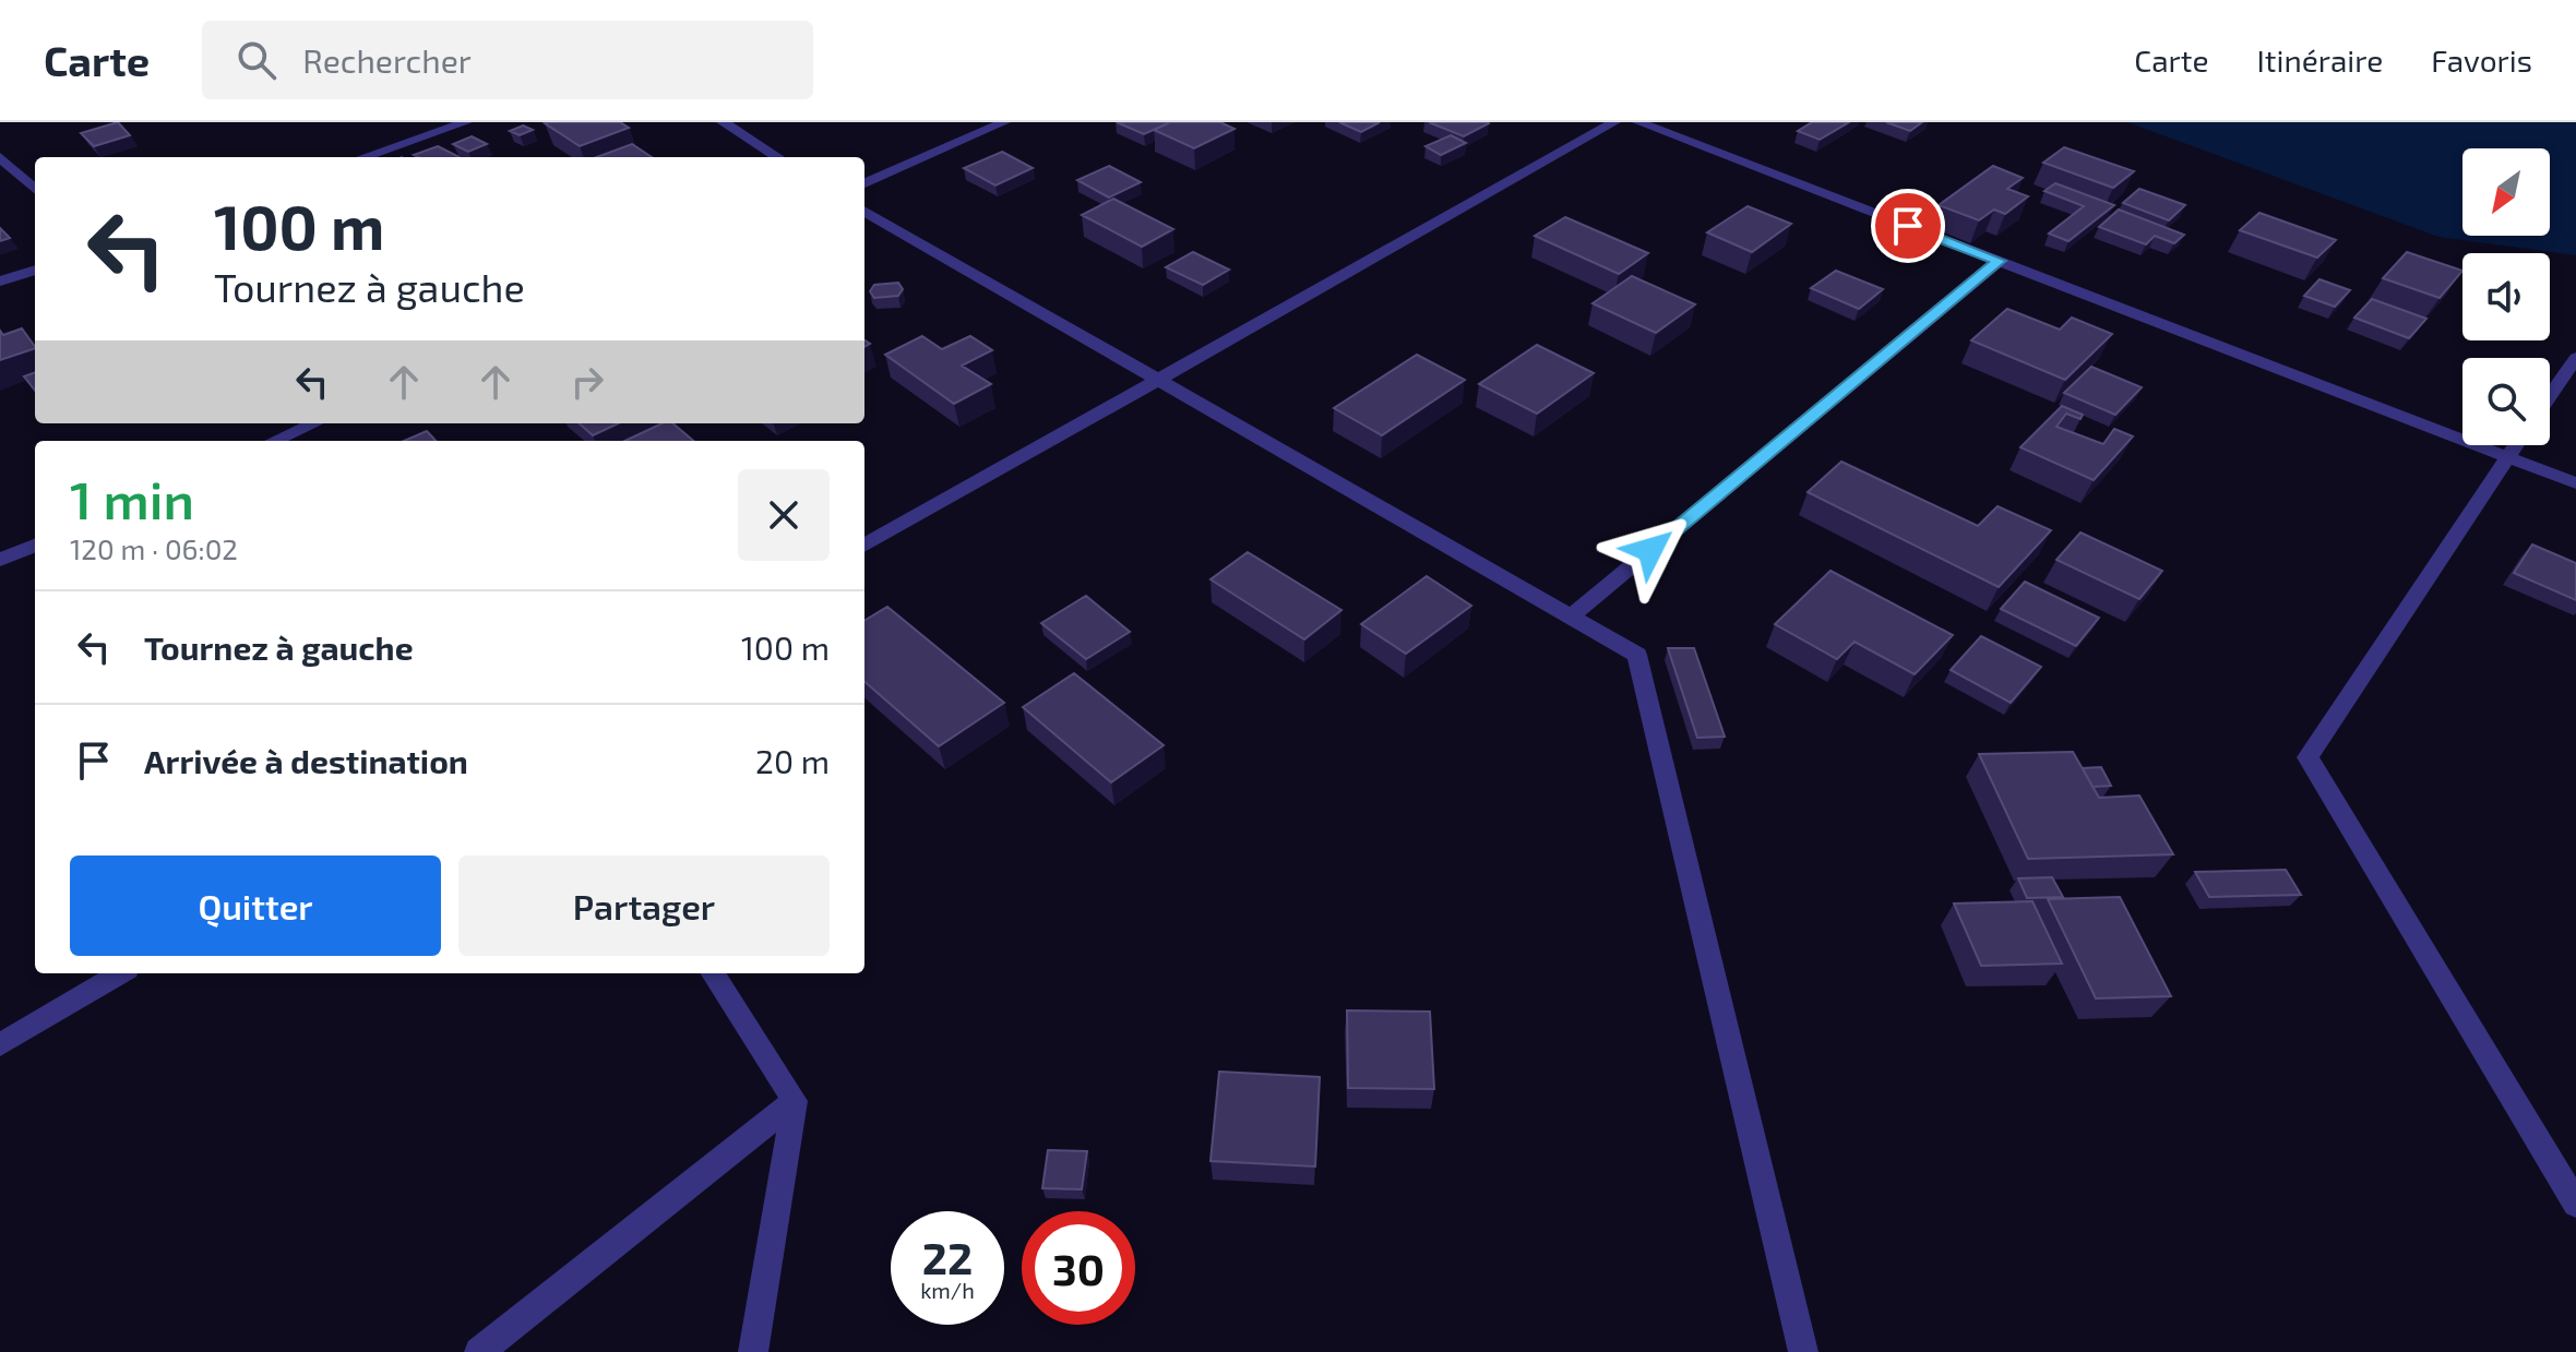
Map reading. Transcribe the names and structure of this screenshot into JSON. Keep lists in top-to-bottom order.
{
  "north": "bottom left",
  "page": {
    "header": "Carte",
    "search": "Rechercher",
    "nav": ["Carte", "Itinéraire", "Favoris"],
    "turn": ["100 m", "Tournez à gauche"],
    "heading": ["1 min", "120 m · 06:02"],
    "list": [
      {
        "name": "Tournez à gauche",
        "value": "100 m"
      },
      {
        "name": "Arrivée à destination",
        "value": "20 m"
      }
    ],
    "buttons": ["Quitter", "Partager"],
    "speed": "22 km/h",
    "limit": "30"
  }
}
